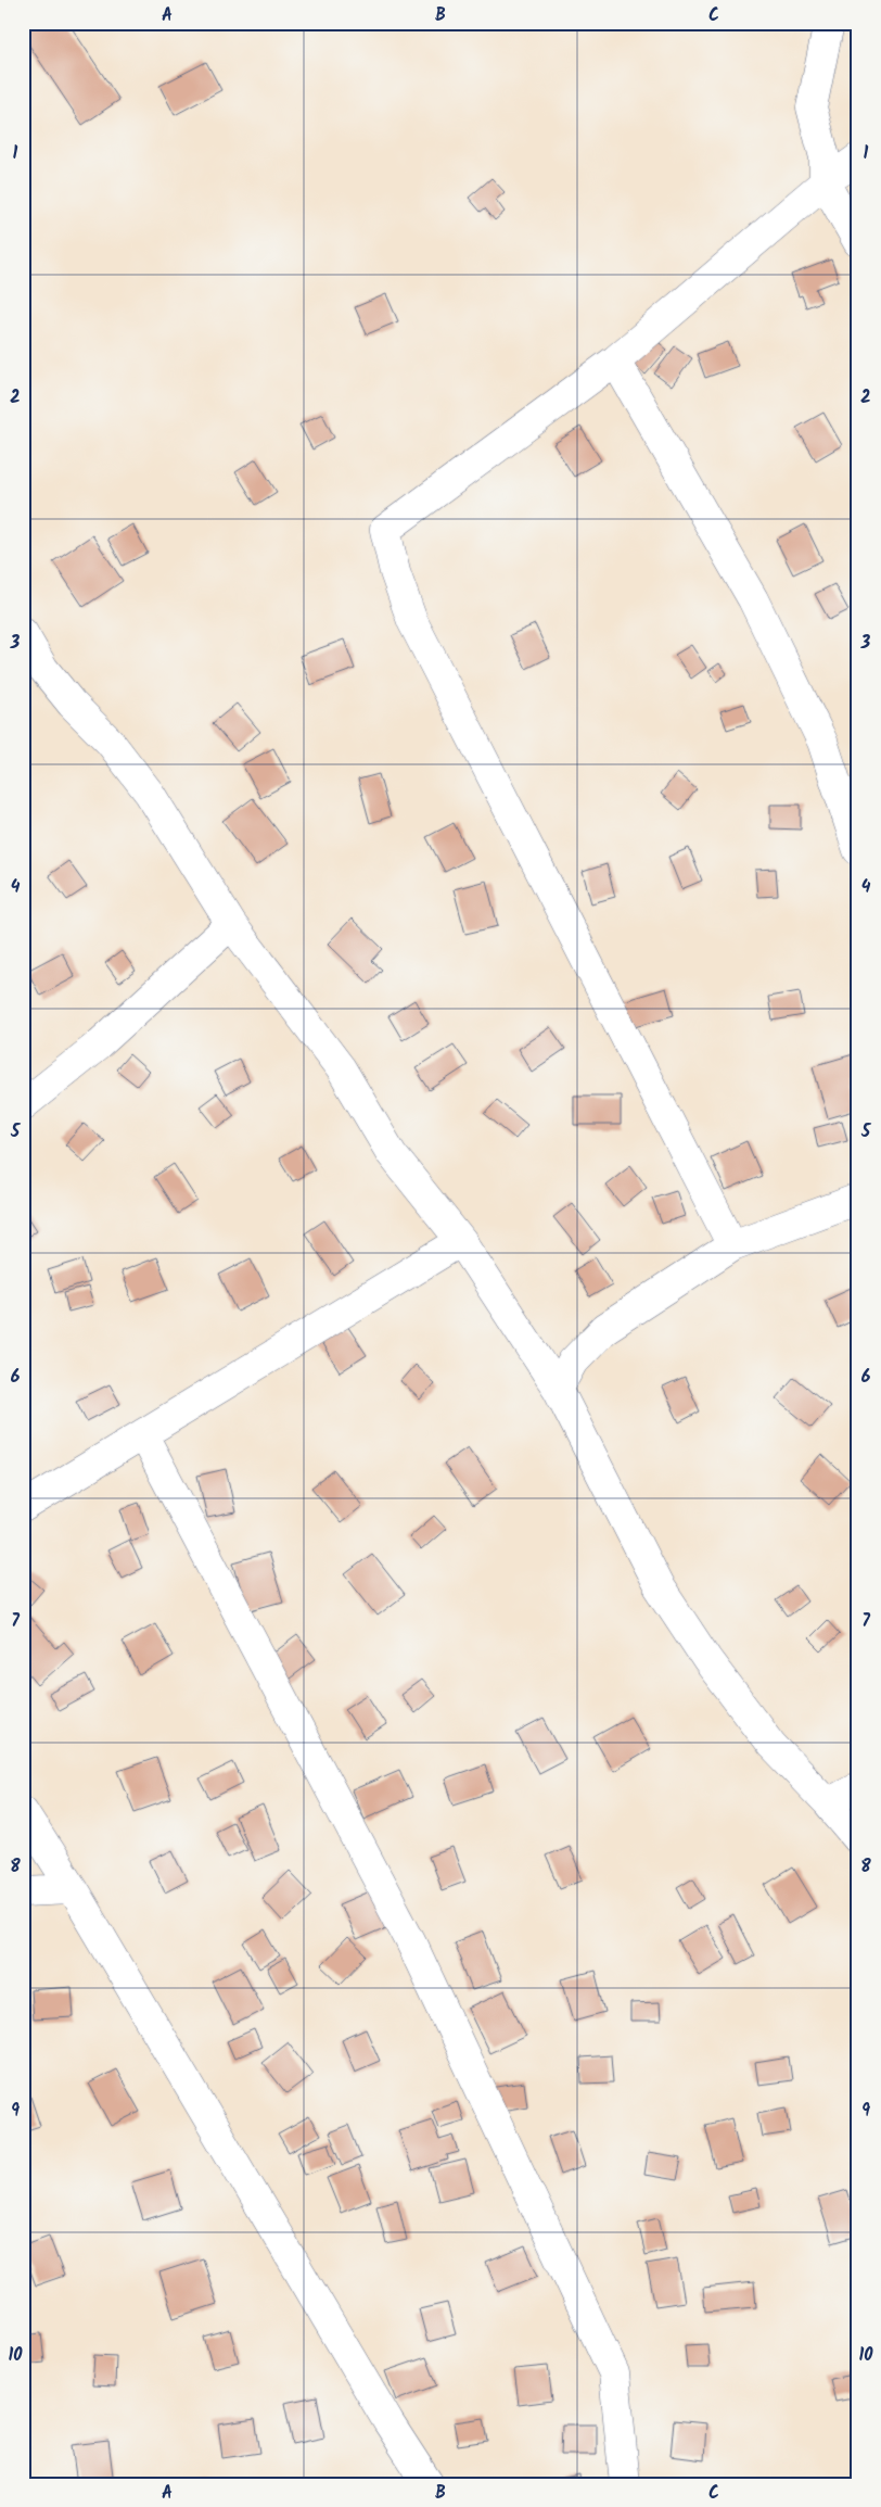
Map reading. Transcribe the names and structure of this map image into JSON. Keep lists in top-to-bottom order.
{
  "grid": {
    "columns": ["A", "B", "C"],
    "rows": [
      "1",
      "2",
      "3",
      "4",
      "5",
      "6",
      "7",
      "8",
      "9",
      "10"
    ]
  }
}
